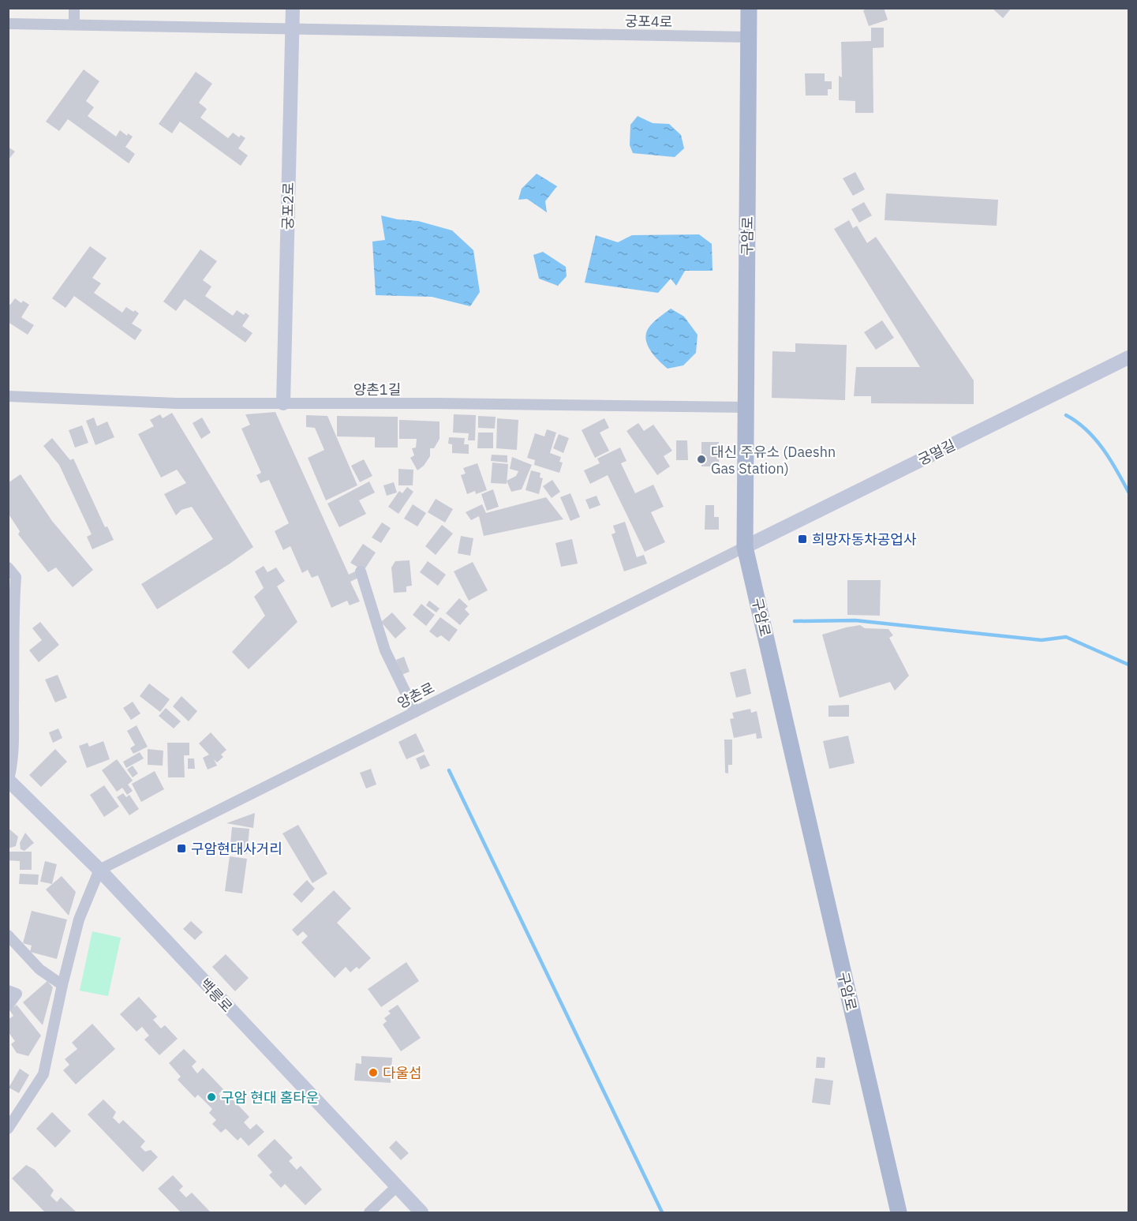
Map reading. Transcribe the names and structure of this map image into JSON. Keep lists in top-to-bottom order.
{
  "streets": {
    "main road": ["구암로"],
    "street": [
      "궁포4로",
      "궁포2로",
      "양촌1길",
      "궁멀길",
      "양촌로",
      "백릉로"
    ]
  },
  "crossings": [
    ["궁포4로", "궁포2로"],
    ["궁포4로", "구암로"],
    ["궁포2로", "양촌1길"],
    ["구암로", "양촌1길"],
    ["구암로", "궁멀길"],
    ["구암로", "양촌로"],
    ["궁멀길", "양촌로"],
    ["양촌로", "백릉로"]
  ],
  "places": {
    "other": ["대신 주유소 (Daeshn Gas Station)", "다울섬", "구암 현대 홈타운"],
    "transit": ["희망자동차공업사", "구암현대사거리"]
  }
}
